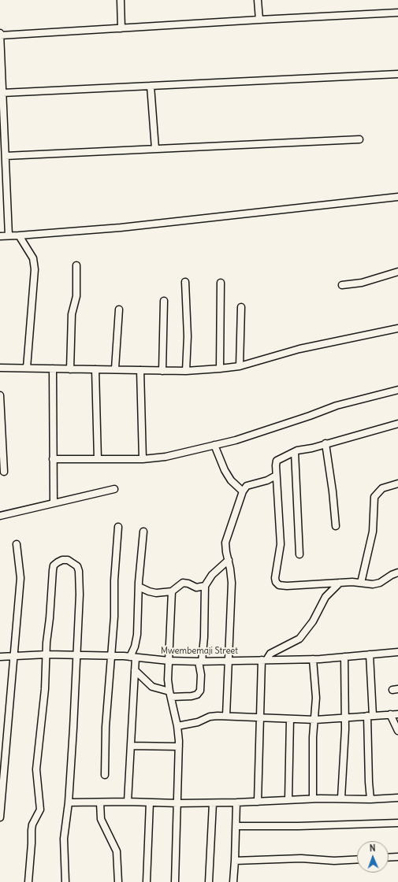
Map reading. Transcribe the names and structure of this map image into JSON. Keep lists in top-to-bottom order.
{
  "streets": {
    "street": ["Mwembemaji Street"]
  },
  "north": "top"
}
